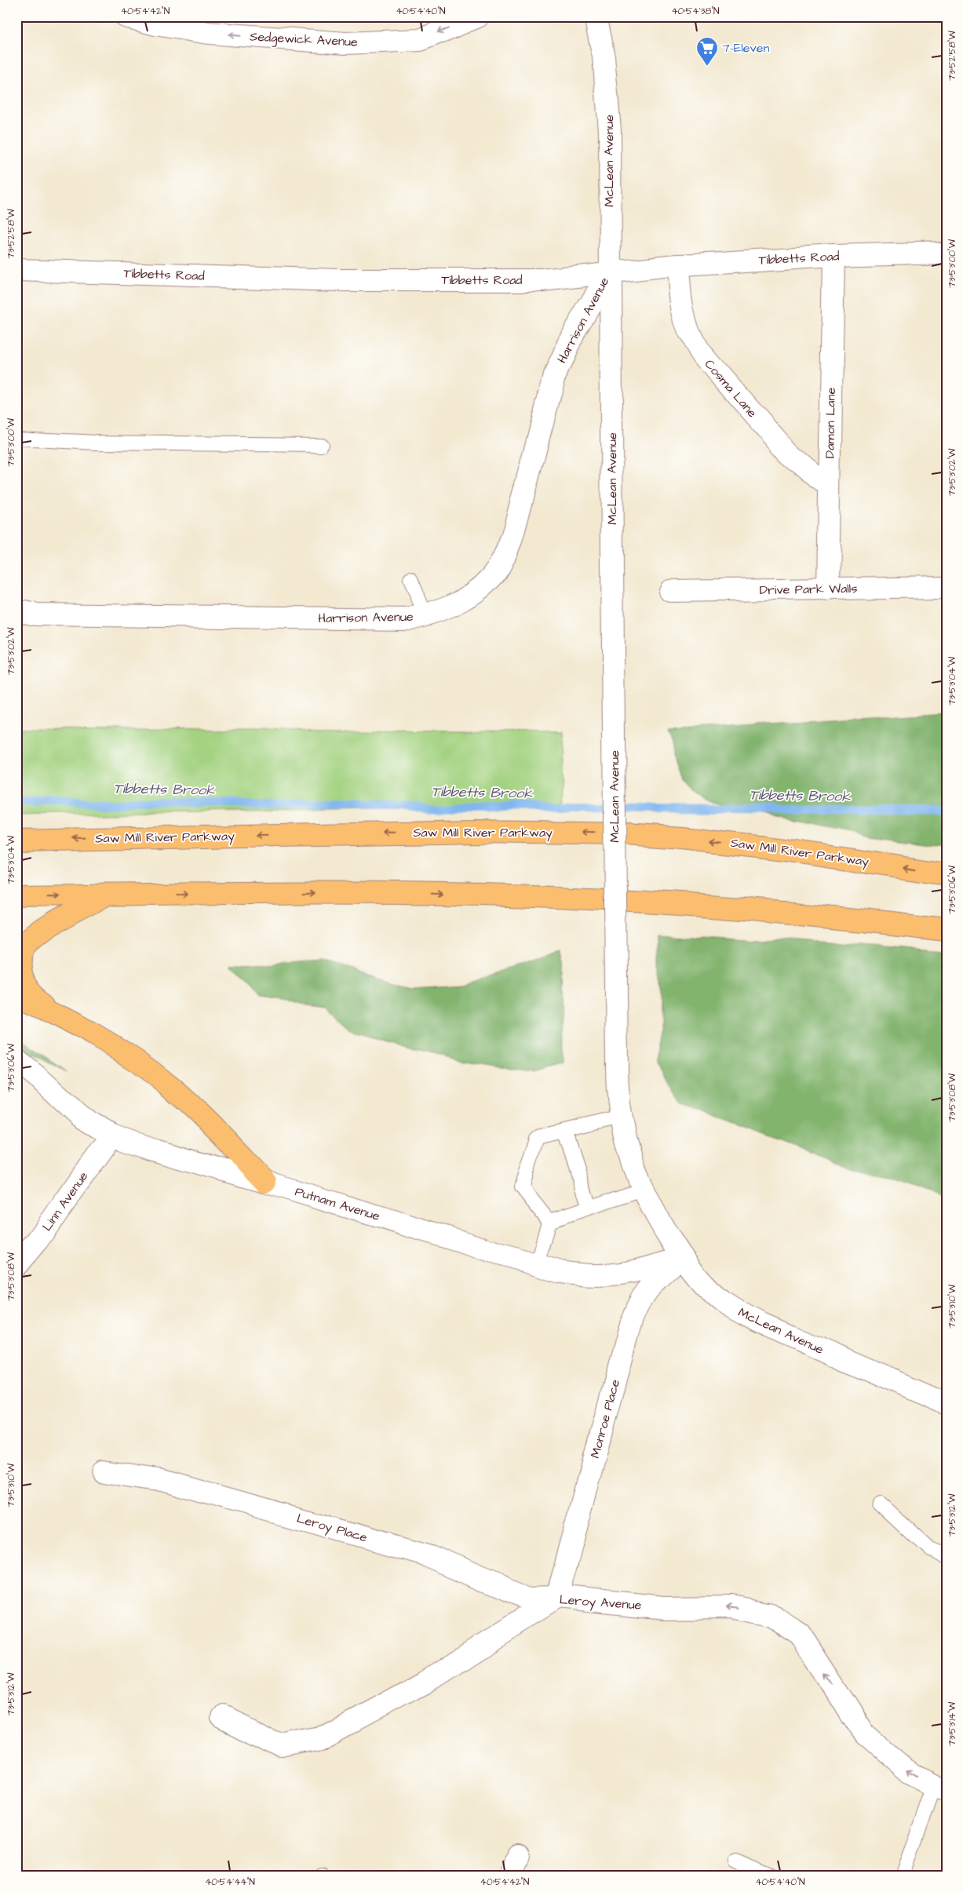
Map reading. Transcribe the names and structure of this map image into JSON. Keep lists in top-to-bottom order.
{
  "streets": {
    "highway": ["Saw Mill River Parkway"],
    "street": [
      "Sedgewick Avenue",
      "McLean Avenue",
      "Tibbetts Road",
      "Harrison Avenue",
      "Cosma Lane",
      "Damon Lane",
      "Drive Park Walls",
      "Linn Avenue",
      "Putnam Avenue",
      "Monroe Place",
      "Leroy Place",
      "Leroy Avenue"
    ]
  },
  "crossings": [
    ["McLean Avenue", "Tibbetts Road"],
    ["McLean Avenue", "Harrison Avenue"],
    ["McLean Avenue", "Putnam Avenue"],
    ["McLean Avenue", "Monroe Place"],
    ["Tibbetts Road", "Harrison Avenue"],
    ["Tibbetts Road", "Cosma Lane"],
    ["Tibbetts Road", "Damon Lane"],
    ["Cosma Lane", "Damon Lane"],
    ["Damon Lane", "Drive Park Walls"],
    ["Linn Avenue", "Putnam Avenue"],
    ["Putnam Avenue", "Monroe Place"],
    ["Monroe Place", "Leroy Place"],
    ["Monroe Place", "Leroy Avenue"],
    ["Leroy Place", "Leroy Avenue"]
  ],
  "one_way": ["Sedgewick Avenue", "Leroy Avenue"],
  "water": ["Tibbetts Brook"],
  "places": {
    "supermarket": ["7-Eleven"]
  },
  "coordinates": [
    "40°54'42\"N",
    "40°54'40\"N",
    "40°54'38\"N",
    "73°52'58\"W",
    "73°53'00\"W",
    "73°53'02\"W",
    "73°53'04\"W",
    "73°53'06\"W",
    "73°53'08\"W",
    "73°53'10\"W",
    "73°53'12\"W",
    "73°53'14\"W",
    "40°54'44\"N"
  ]
}
